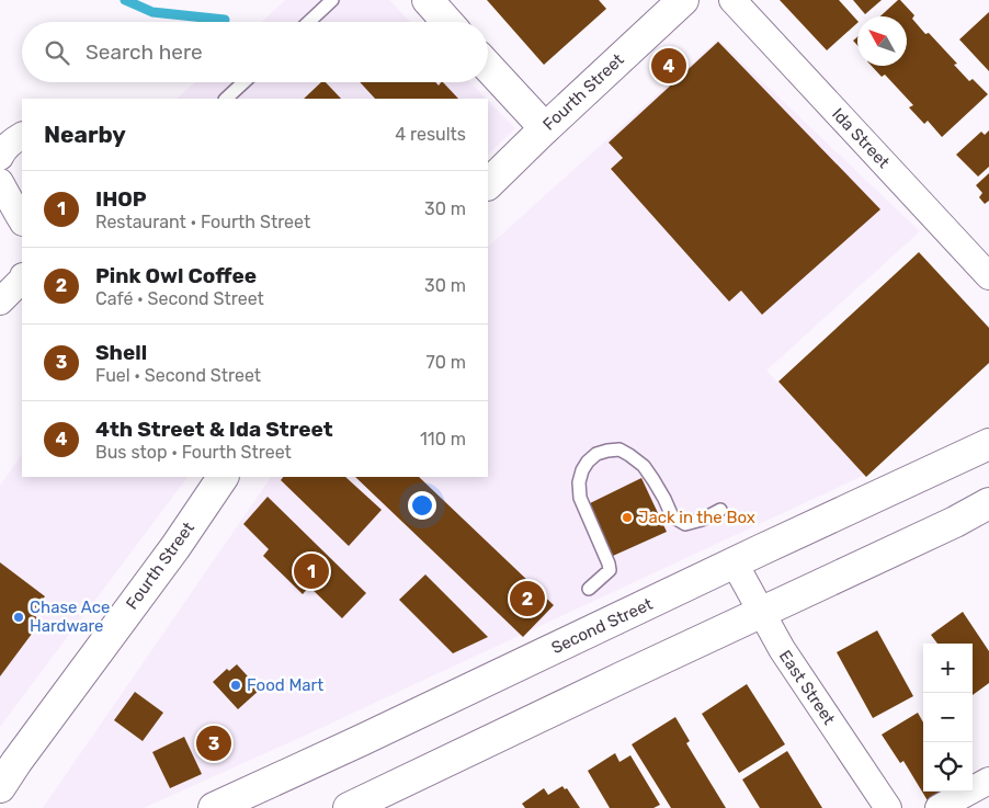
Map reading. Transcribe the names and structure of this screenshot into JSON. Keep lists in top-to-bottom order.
{
  "streets": {
    "main road": ["Fourth Street", "Second Street"],
    "street": ["Ida Street", "East Street"]
  },
  "crossings": [
    ["Second Street", "East Street"]
  ],
  "places": ["Jack in the Box", "Chase Ace Hardware", "Food Mart"],
  "north": "top left",
  "page": {
    "search": "Search here",
    "pins": [
      "4",
      "1",
      "2",
      "3"
    ],
    "heading": ["Nearby", "4 results"],
    "list": [
      {
        "mark": "1",
        "name": "IHOP",
        "note": "Restaurant · Fourth Street",
        "value": "30 m"
      },
      {
        "mark": "2",
        "name": "Pink Owl Coffee",
        "note": "Café · Second Street",
        "value": "30 m"
      },
      {
        "mark": "3",
        "name": "Shell",
        "note": "Fuel · Second Street",
        "value": "70 m"
      },
      {
        "mark": "4",
        "name": "4th Street & Ida Street",
        "note": "Bus stop · Fourth Street",
        "value": "110 m"
      }
    ],
    "map_buttons": ["+", "−"]
  }
}
